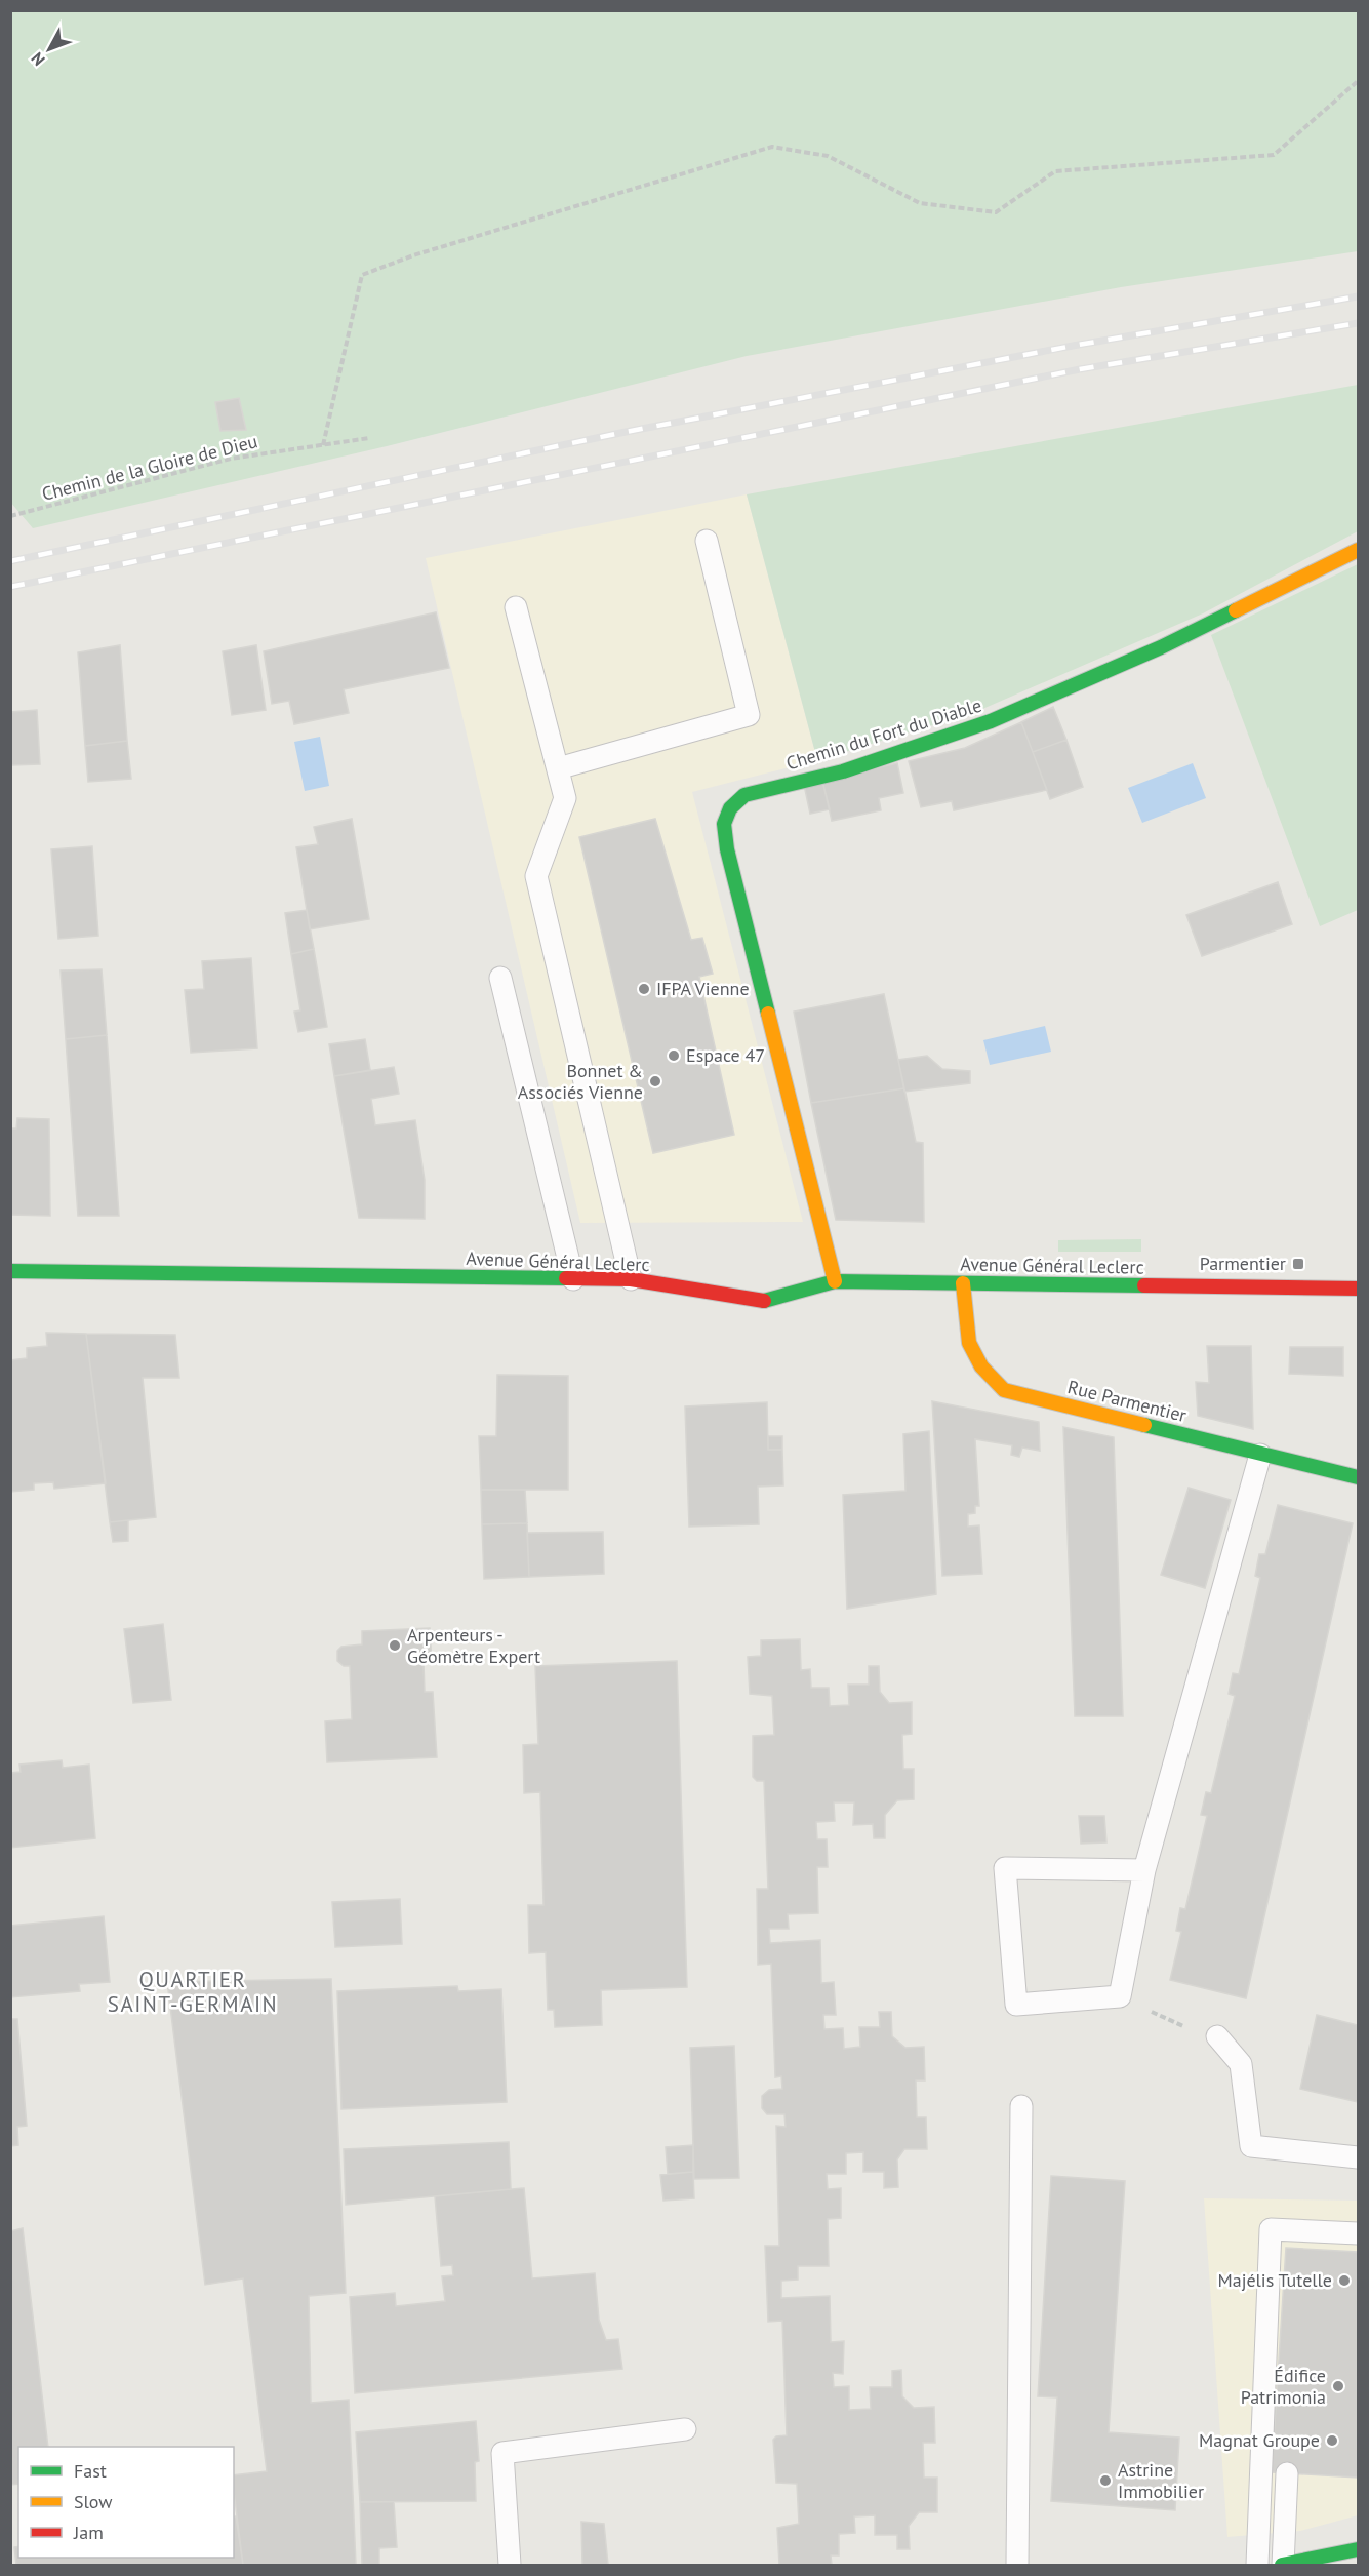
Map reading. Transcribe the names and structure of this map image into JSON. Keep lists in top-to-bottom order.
{
  "streets": {
    "street": ["Chemin du Fort du Diable", "Avenue Général Leclerc", "Rue Parmentier"],
    "path": ["Chemin de la Gloire de Dieu"]
  },
  "crossings": [
    ["Chemin du Fort du Diable", "Avenue Général Leclerc"],
    ["Avenue Général Leclerc", "Rue Parmentier"]
  ],
  "districts": ["QUARTIER SAINT-GERMAIN"],
  "places": {
    "other": [
      "IFPA Vienne",
      "Espace 47",
      "Bonnet & Associés Vienne",
      "Arpenteurs - Géomètre Expert",
      "Majélis Tutelle",
      "Édifice Patrimonia",
      "Magnat Groupe",
      "Astrine Immobilier"
    ],
    "transit": ["Parmentier"]
  },
  "legend": ["Fast", "Slow", "Jam"],
  "north": "bottom left"
}
